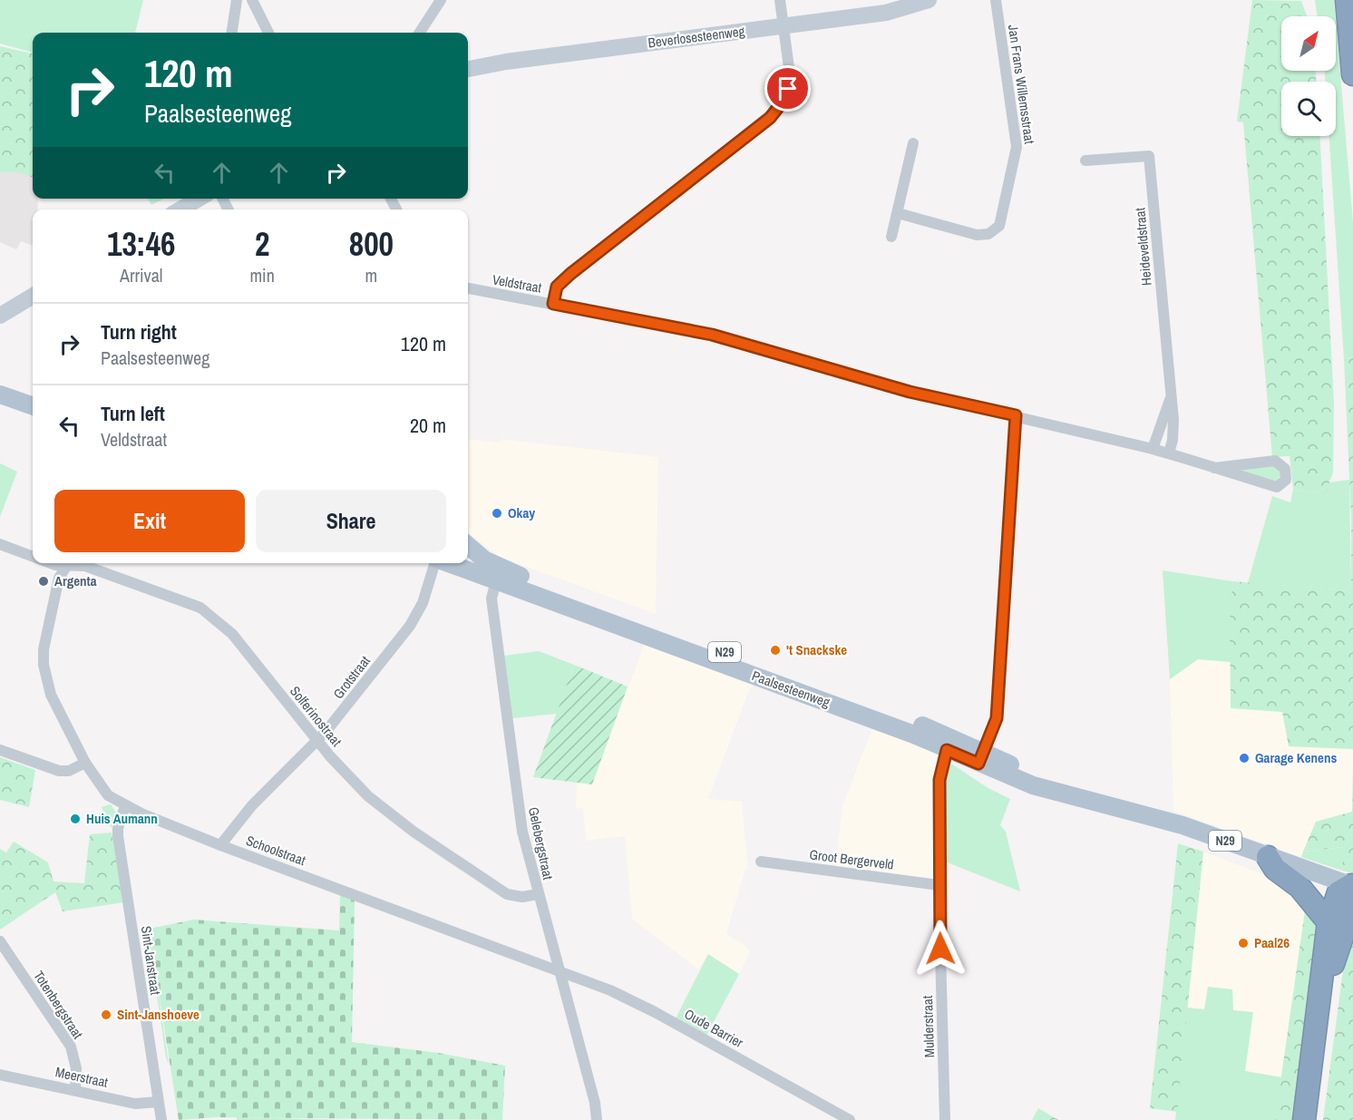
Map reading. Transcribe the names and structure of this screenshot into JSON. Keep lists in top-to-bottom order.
{
  "streets": {
    "main road": ["N29", "Paalsesteenweg"],
    "street": [
      "Beverlosesteenweg",
      "Jan Frans Willemsstraat",
      "Heideveldstraat",
      "Veldstraat",
      "Grotstraat",
      "Solferinostraat",
      "Gelebergstraat",
      "Schoolstraat",
      "Groot Bergerveld",
      "Sint-Janstraat",
      "Totenbergstraat",
      "Mulderstraat",
      "Oude Barrier",
      "Meerstraat"
    ]
  },
  "crossings": [
    ["Grotstraat", "Solferinostraat"],
    ["Grotstraat", "Schoolstraat"],
    ["Paalsesteenweg", "Gelebergstraat"],
    ["Paalsesteenweg", "Mulderstraat"],
    ["Solferinostraat", "Gelebergstraat"],
    ["Gelebergstraat", "Schoolstraat"],
    ["Gelebergstraat", "Oude Barrier"],
    ["Schoolstraat", "Sint-Janstraat"],
    ["Schoolstraat", "Oude Barrier"],
    ["Groot Bergerveld", "Mulderstraat"],
    ["Sint-Janstraat", "Meerstraat"],
    ["Totenbergstraat", "Meerstraat"]
  ],
  "places": [
    "Okay",
    "Argenta",
    "'t Snackske",
    "Garage Kenens",
    "Huis Aumann",
    "Paal26",
    "Sint-Janshoeve"
  ],
  "north": "top right",
  "page": {
    "turn": ["120 m", "Paalsesteenweg"],
    "eta": [
      "13:46",
      "Arrival",
      "2",
      "min",
      "800",
      "m"
    ],
    "list": [
      {
        "name": "Turn right",
        "note": "Paalsesteenweg",
        "value": "120 m"
      },
      {
        "name": "Turn left",
        "note": "Veldstraat",
        "value": "20 m"
      }
    ],
    "buttons": ["Exit", "Share"]
  }
}
